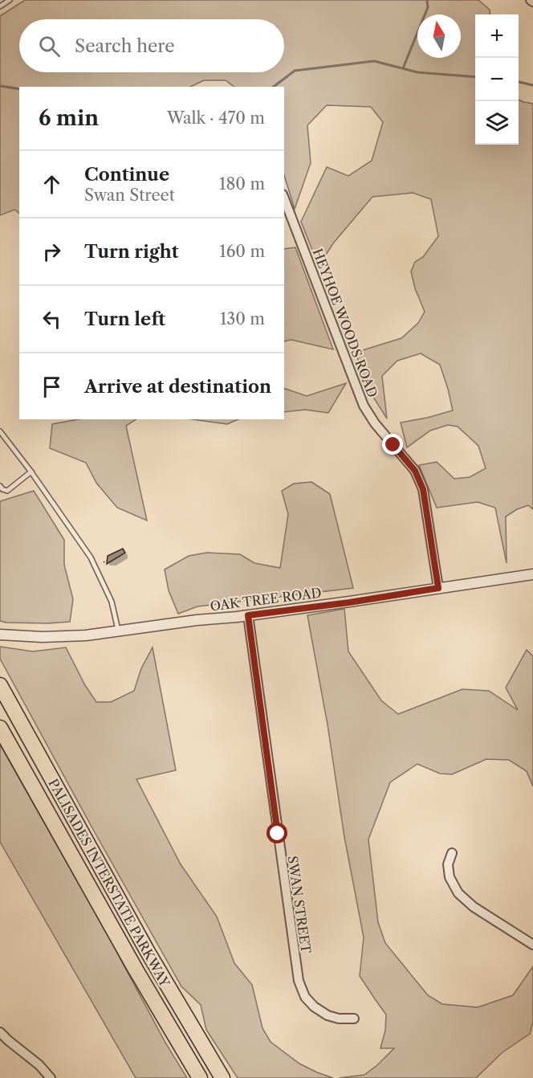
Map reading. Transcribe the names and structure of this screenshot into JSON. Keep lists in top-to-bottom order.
{
  "streets": {
    "highway": ["PALISADES INTERSTATE PARKWAY"],
    "street": ["HEYHOE WOODS ROAD", "OAK TREE ROAD", "SWAN STREET"]
  },
  "crossings": [
    ["HEYHOE WOODS ROAD", "OAK TREE ROAD"],
    ["OAK TREE ROAD", "SWAN STREET"]
  ],
  "north": "top",
  "page": {
    "map_buttons": ["+", "−"],
    "search": "Search here",
    "heading": ["6 min", "Walk · 470 m"],
    "list": [
      ["Continue", "Swan Street", "180 m"],
      ["Turn right", "160 m"],
      ["Turn left", "130 m"],
      "Arrive at destination"
    ]
  }
}
